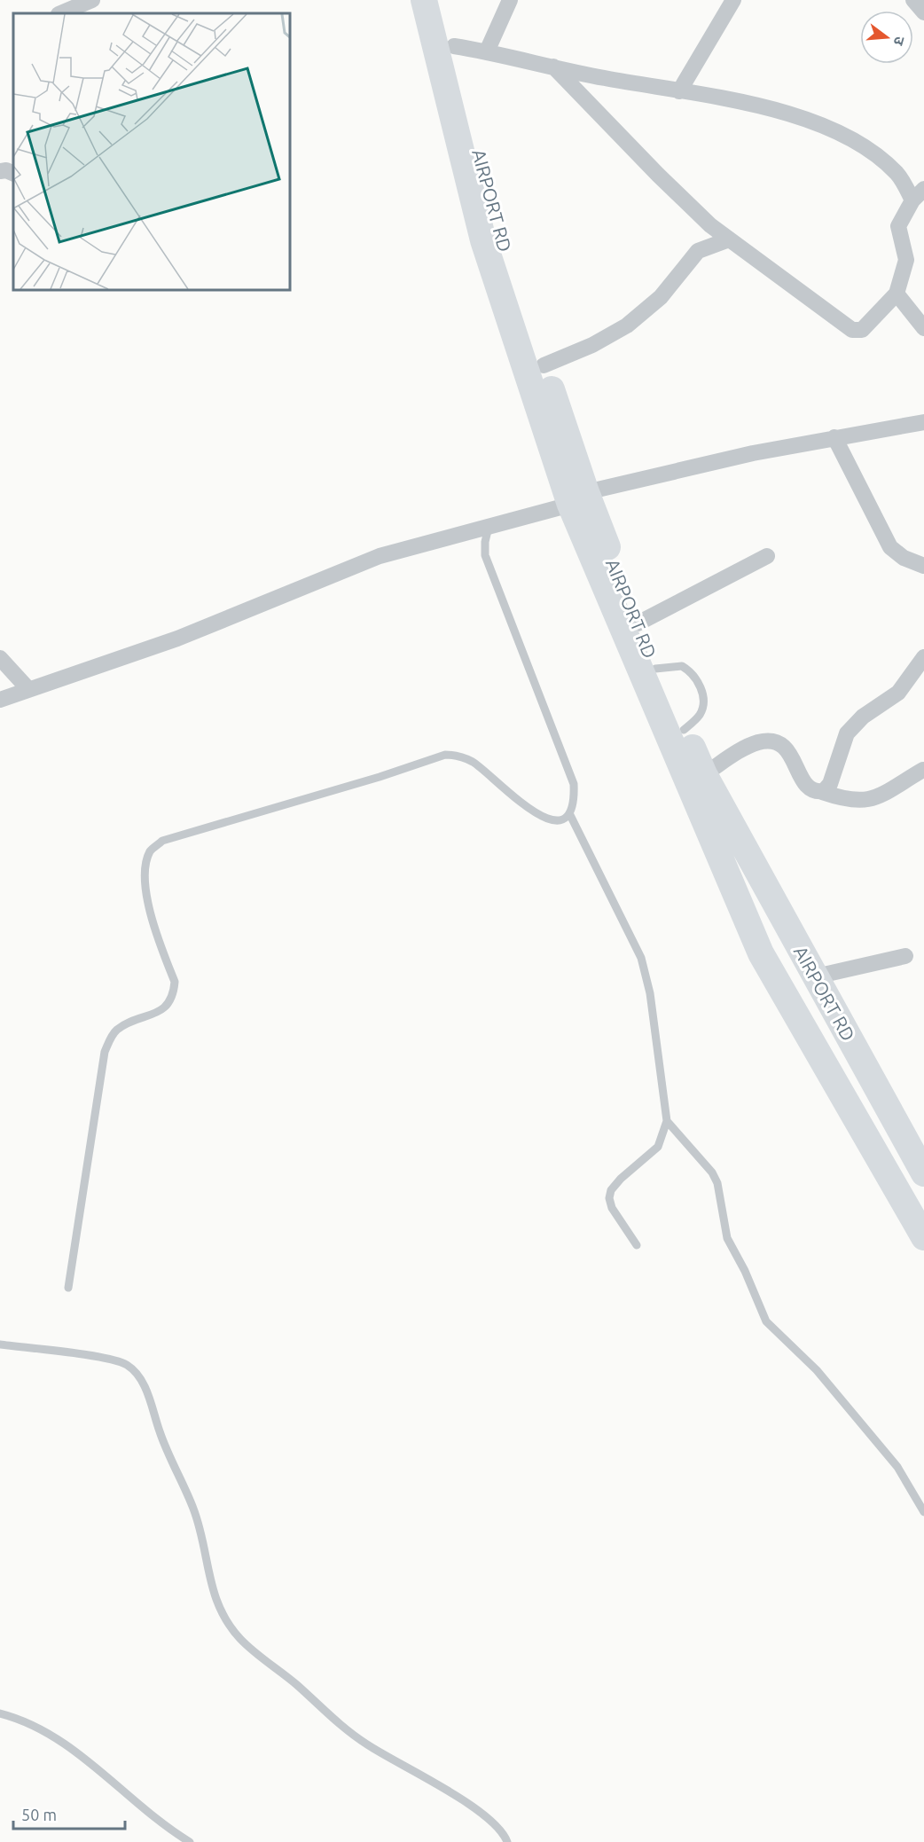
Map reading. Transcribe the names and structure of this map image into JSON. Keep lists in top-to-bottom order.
{
  "streets": {
    "main road": ["AIRPORT RD"]
  },
  "scale_bar": "50 m",
  "north": "right"
}
